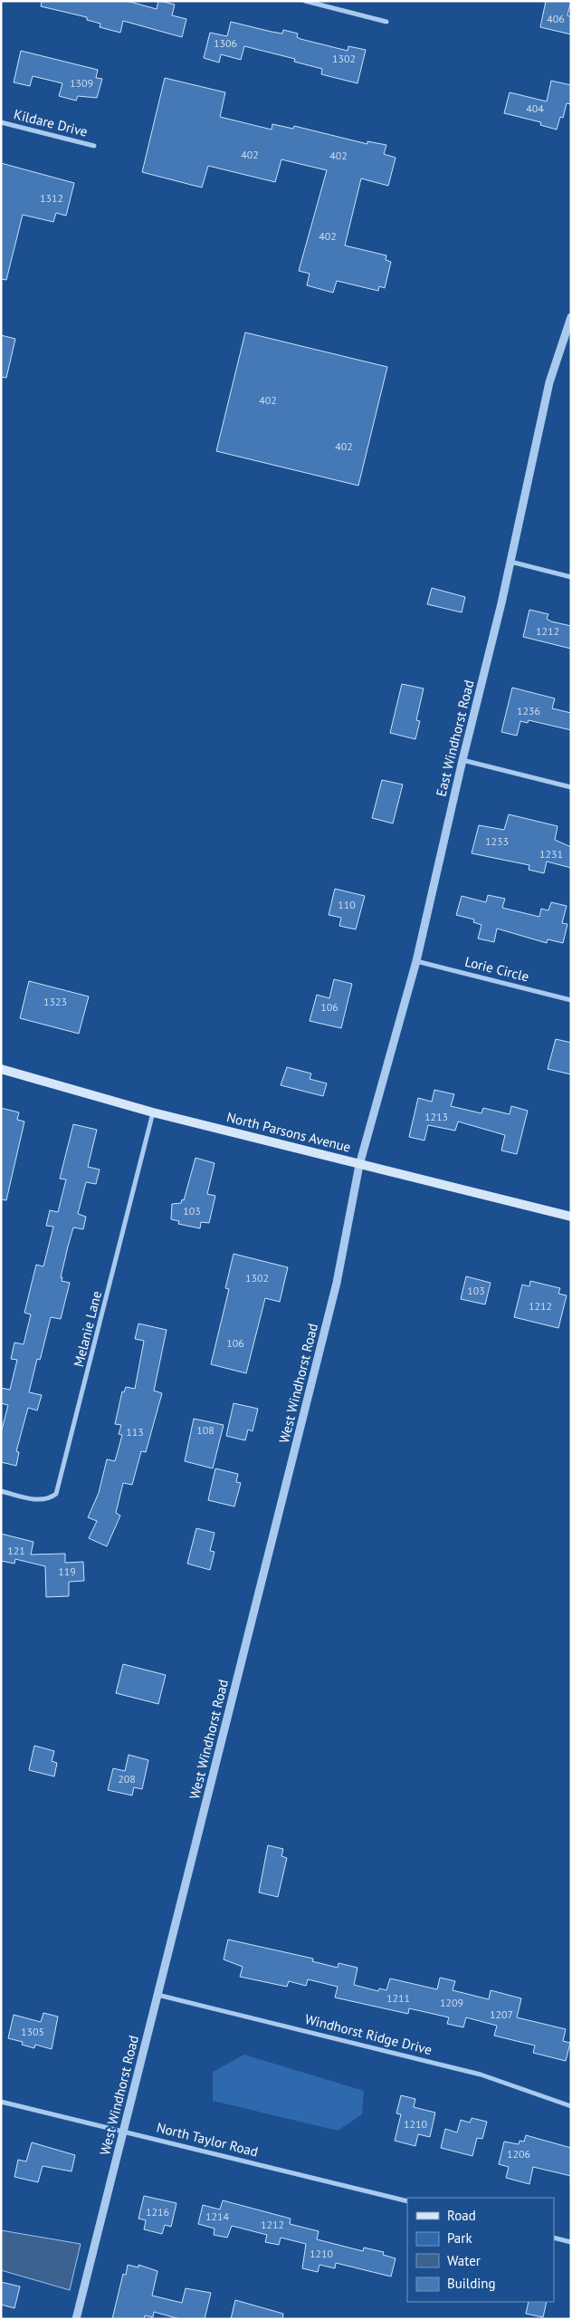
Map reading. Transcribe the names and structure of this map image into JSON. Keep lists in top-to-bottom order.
{
  "streets": {
    "main road": ["North Parsons Avenue"],
    "street": [
      "Kildare Drive",
      "East Windhorst Road",
      "Lorie Circle",
      "Melanie Lane",
      "West Windhorst Road",
      "Windhorst Ridge Drive",
      "North Taylor Road"
    ]
  },
  "crossings": [
    ["East Windhorst Road", "Lorie Circle"],
    ["East Windhorst Road", "North Parsons Avenue"],
    ["East Windhorst Road", "West Windhorst Road"],
    ["North Parsons Avenue", "Melanie Lane"],
    ["North Parsons Avenue", "West Windhorst Road"],
    ["West Windhorst Road", "Windhorst Ridge Drive"],
    ["West Windhorst Road", "North Taylor Road"]
  ],
  "house_numbers": [
    "406",
    "1306",
    "1302",
    "1309",
    "404",
    "402",
    "402",
    "1312",
    "402",
    "402",
    "402",
    "1212",
    "1236",
    "1233",
    "1231",
    "110",
    "1323",
    "106",
    "1213",
    "103",
    "1302",
    "103",
    "1212",
    "106",
    "108",
    "113",
    "121",
    "119",
    "208",
    "1211",
    "1209",
    "1207",
    "1305",
    "1210",
    "1206",
    "1216",
    "1214",
    "1212",
    "1210"
  ],
  "legend": [
    "Road",
    "Park",
    "Water",
    "Building"
  ]
}
